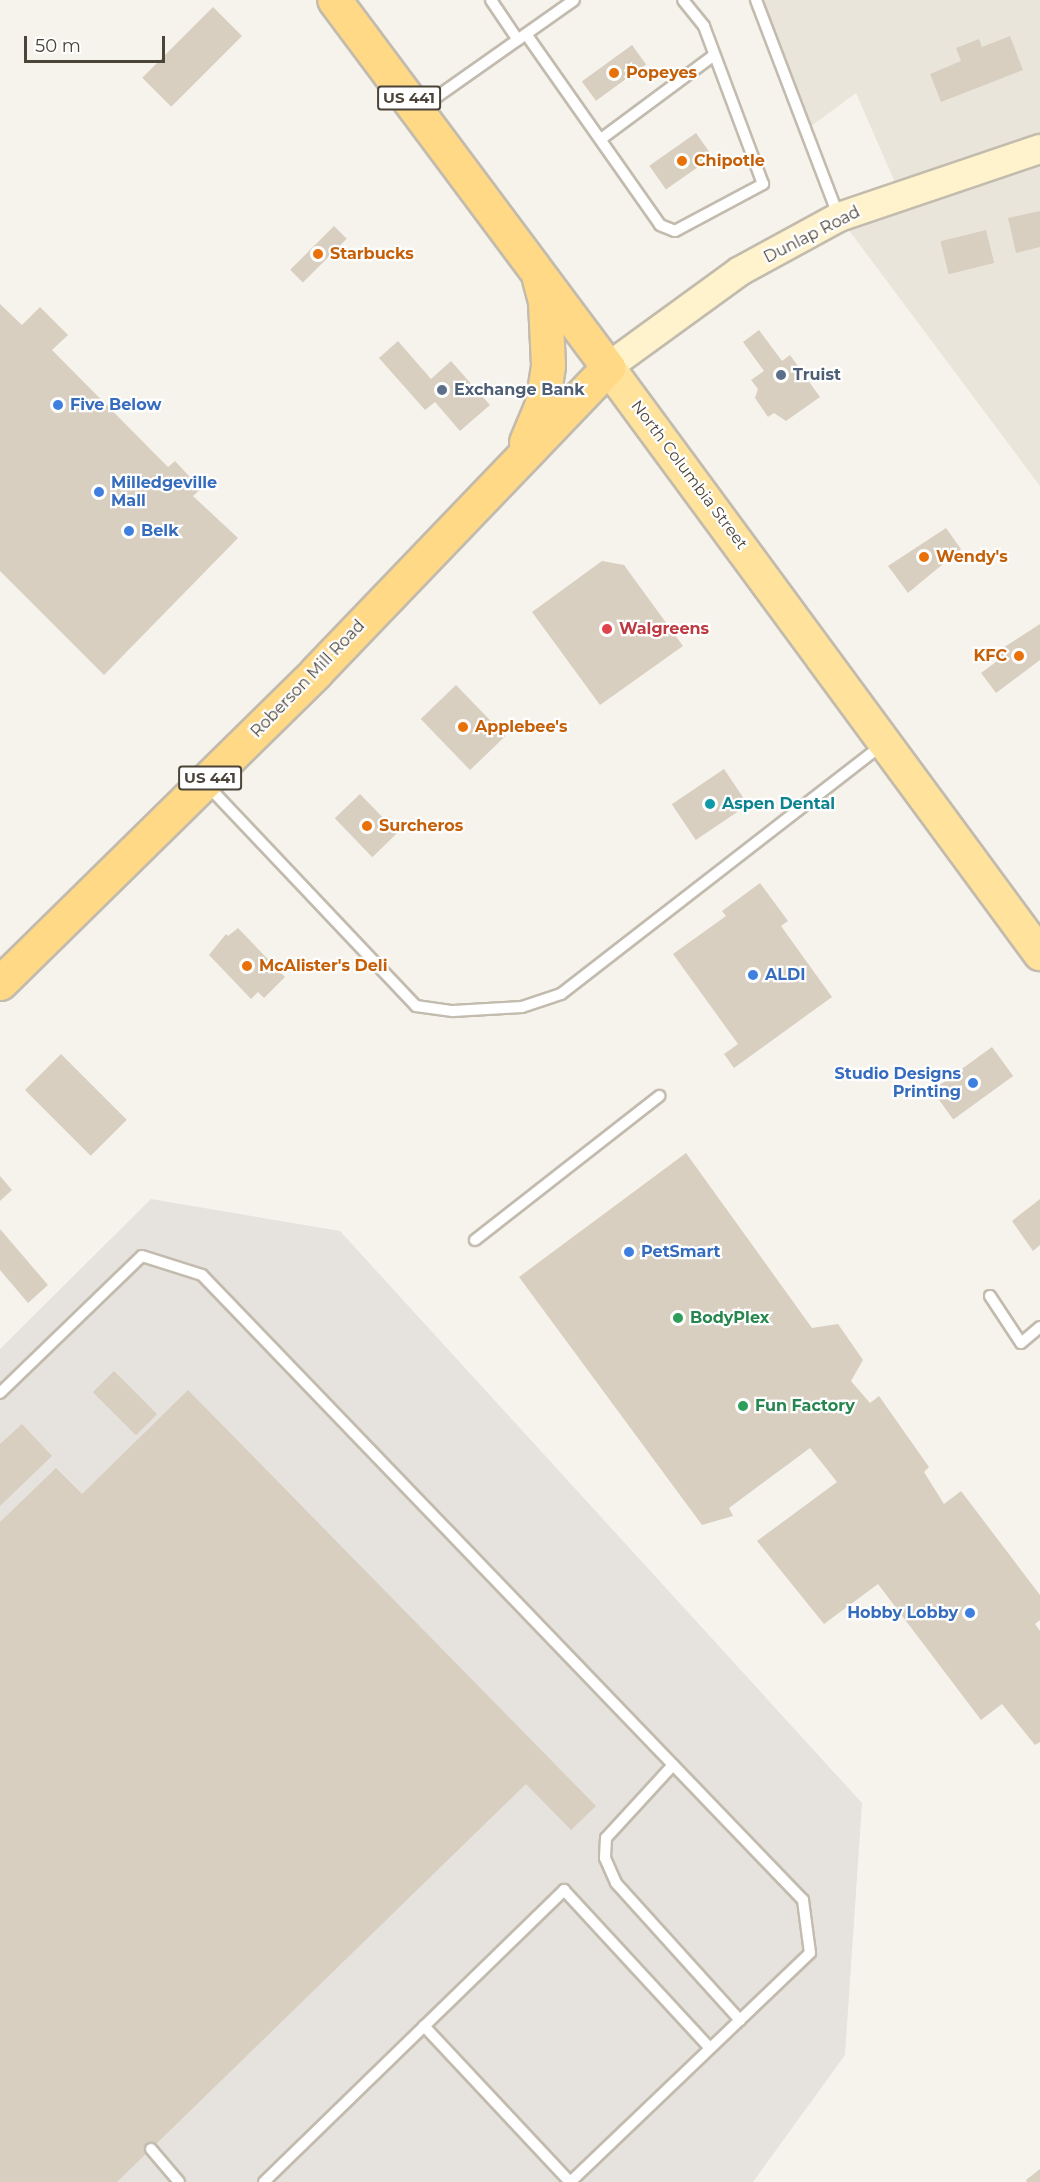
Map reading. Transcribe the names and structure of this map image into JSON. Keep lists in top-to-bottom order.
{
  "streets": {
    "highway": ["US 441", "North Columbia Street", "Roberson Mill Road"],
    "main road": ["Dunlap Road"]
  },
  "crossings": [
    ["US 441", "North Columbia Street"],
    ["US 441", "Roberson Mill Road"],
    ["Dunlap Road", "North Columbia Street"],
    ["Dunlap Road", "Roberson Mill Road"],
    ["North Columbia Street", "Roberson Mill Road"]
  ],
  "places": [
    "Popeyes",
    "Chipotle",
    "Starbucks",
    "Truist",
    "Exchange Bank",
    "Five Below",
    "Milledgeville Mall",
    "Belk",
    "Wendy's",
    "Walgreens",
    "KFC",
    "Applebee's",
    "Aspen Dental",
    "Surcheros",
    "McAlister's Deli",
    "ALDI",
    "Studio Designs Printing",
    "PetSmart",
    "BodyPlex",
    "Fun Factory",
    "Hobby Lobby"
  ],
  "scale_bar": "50 m"
}
